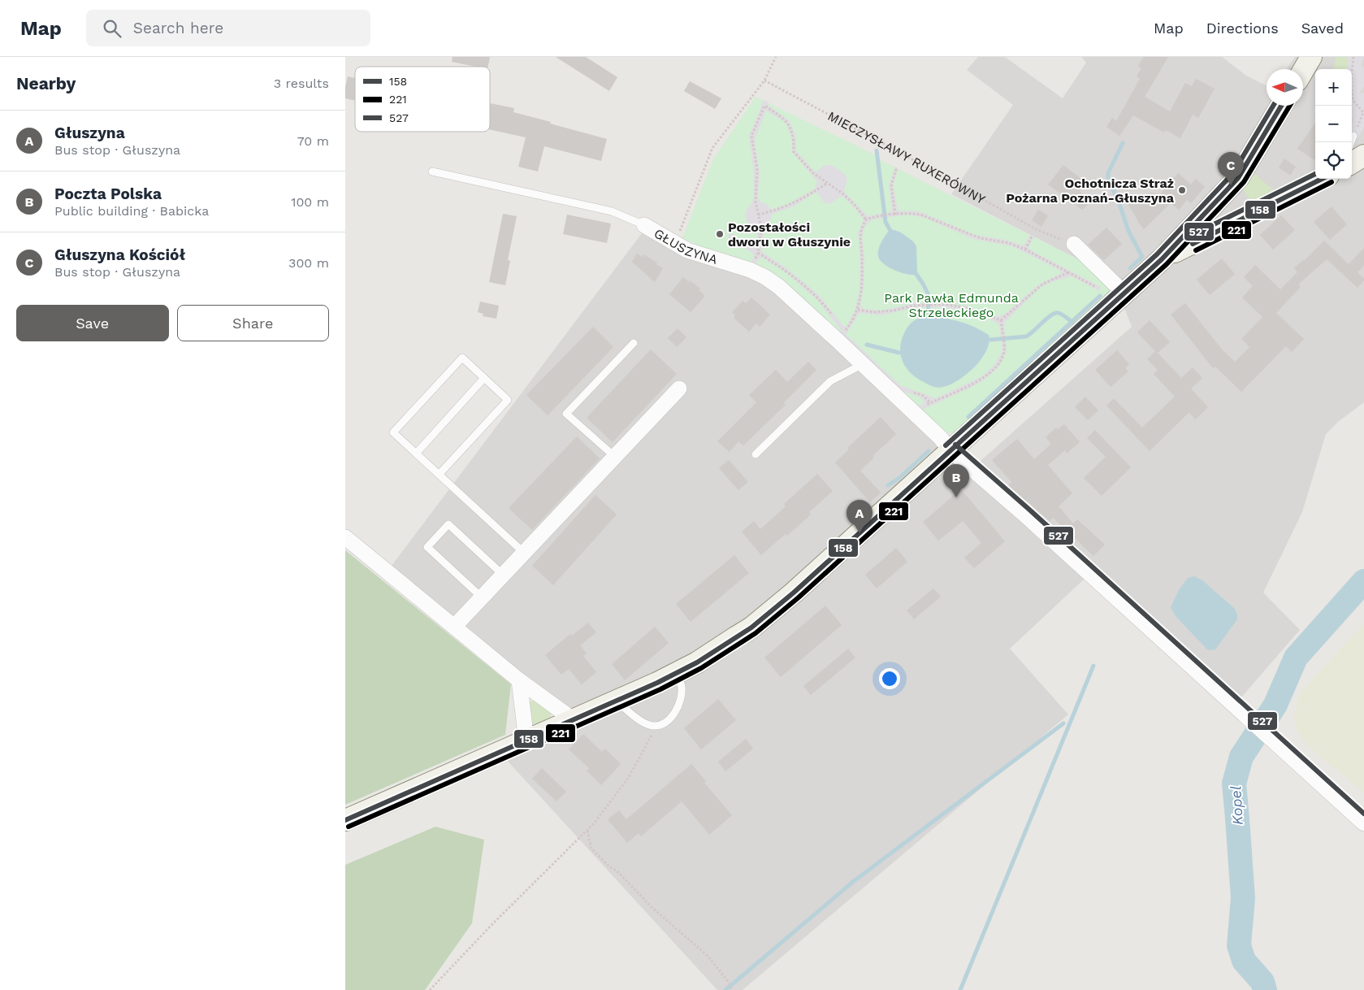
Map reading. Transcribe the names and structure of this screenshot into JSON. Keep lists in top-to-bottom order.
{
  "streets": {
    "street": ["GŁUSZYNA"],
    "path": ["MIECZYSŁAWY RUXERÓWNY"]
  },
  "water": ["Kopel"],
  "parks": ["Park Pawła Edmunda Strzeleckiego"],
  "places": ["Ochotnicza Straż Pożarna Poznań-Głuszyna", "Pozostałości dworu w Głuszynie"],
  "lines": ["transit line 158", "transit line 221", "transit line 527"],
  "legend": ["158", "221", "527"],
  "north": "left",
  "page": {
    "header": "Map",
    "search": "Search here",
    "nav": ["Map", "Directions", "Saved"],
    "heading": ["Nearby", "3 results"],
    "map_buttons": ["+", "−"],
    "list": [
      {
        "mark": "A",
        "name": "Głuszyna",
        "note": "Bus stop · Głuszyna",
        "value": "70 m"
      },
      {
        "mark": "B",
        "name": "Poczta Polska",
        "note": "Public building · Babicka",
        "value": "100 m"
      },
      {
        "mark": "C",
        "name": "Głuszyna Kościół",
        "note": "Bus stop · Głuszyna",
        "value": "300 m"
      }
    ],
    "pins": ["C", "B", "A"],
    "buttons": ["Save", "Share"]
  }
}
